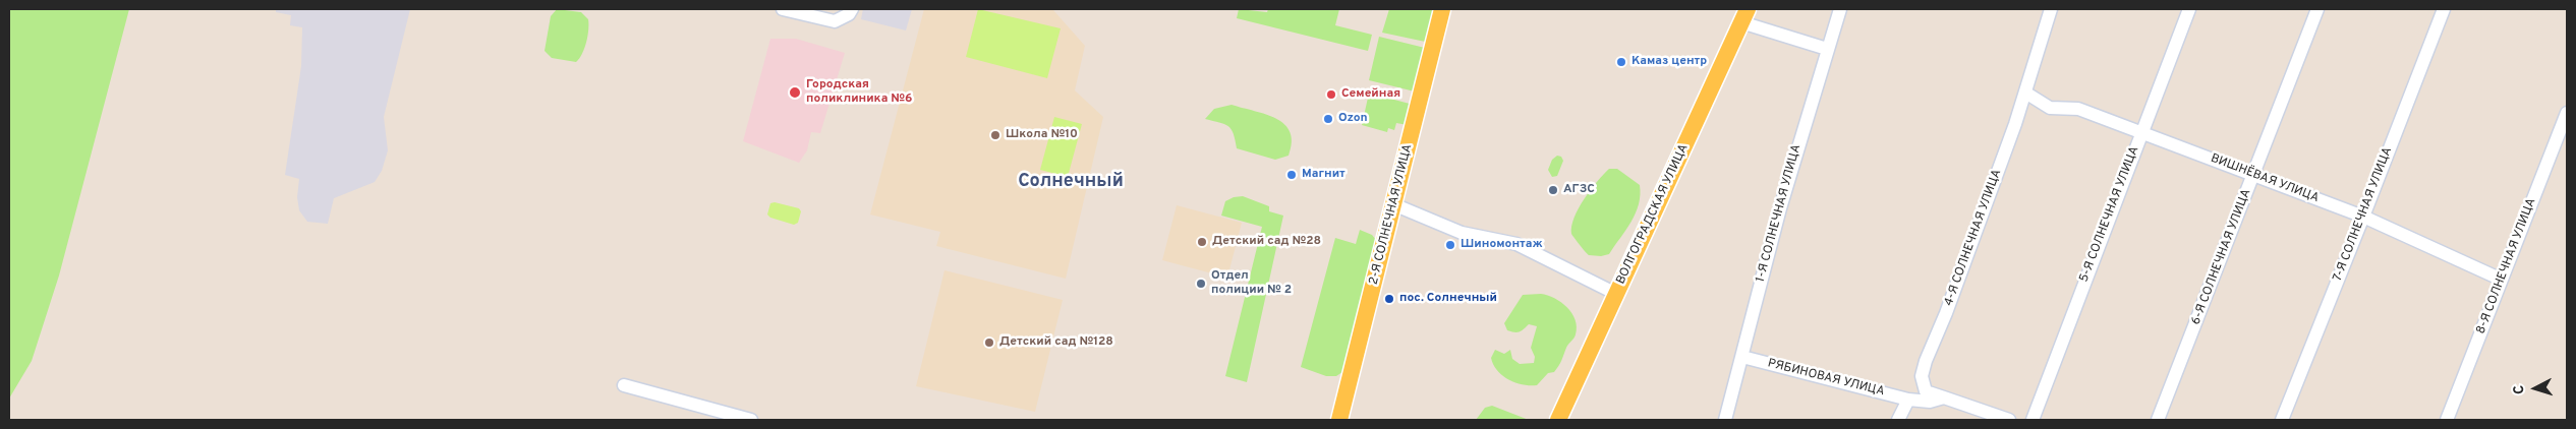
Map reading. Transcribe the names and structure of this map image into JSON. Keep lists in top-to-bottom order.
{
  "streets": {
    "main road": ["2-Я СОЛНЕЧНАЯ УЛИЦА", "ВОЛГОГРАДСКАЯ УЛИЦА"],
    "street": [
      "ВИШНЁВАЯ УЛИЦА",
      "1-Я СОЛНЕЧНАЯ УЛИЦА",
      "5-Я СОЛНЕЧНАЯ УЛИЦА",
      "7-Я СОЛНЕЧНАЯ УЛИЦА",
      "4-Я СОЛНЕЧНАЯ УЛИЦА",
      "6-Я СОЛНЕЧНАЯ УЛИЦА",
      "8-Я СОЛНЕЧНАЯ УЛИЦА",
      "РЯБИНОВАЯ УЛИЦА"
    ]
  },
  "crossings": [
    ["ВИШНЁВАЯ УЛИЦА", "5-Я СОЛНЕЧНАЯ УЛИЦА"],
    ["ВИШНЁВАЯ УЛИЦА", "7-Я СОЛНЕЧНАЯ УЛИЦА"],
    ["ВИШНЁВАЯ УЛИЦА", "4-Я СОЛНЕЧНАЯ УЛИЦА"],
    ["ВИШНЁВАЯ УЛИЦА", "6-Я СОЛНЕЧНАЯ УЛИЦА"],
    ["ВИШНЁВАЯ УЛИЦА", "8-Я СОЛНЕЧНАЯ УЛИЦА"],
    ["1-Я СОЛНЕЧНАЯ УЛИЦА", "РЯБИНОВАЯ УЛИЦА"]
  ],
  "districts": ["Солнечный"],
  "places": [
    "Камаз центр",
    "Городская поликлиника №6",
    "Семейная",
    "Ozon",
    "Школа №10",
    "Магнит",
    "АГЗС",
    "Детский сад №28",
    "Шиномонтаж",
    "Отдел полиции № 2",
    "пос. Солнечный",
    "Детский сад №128"
  ],
  "north": "left"
}
